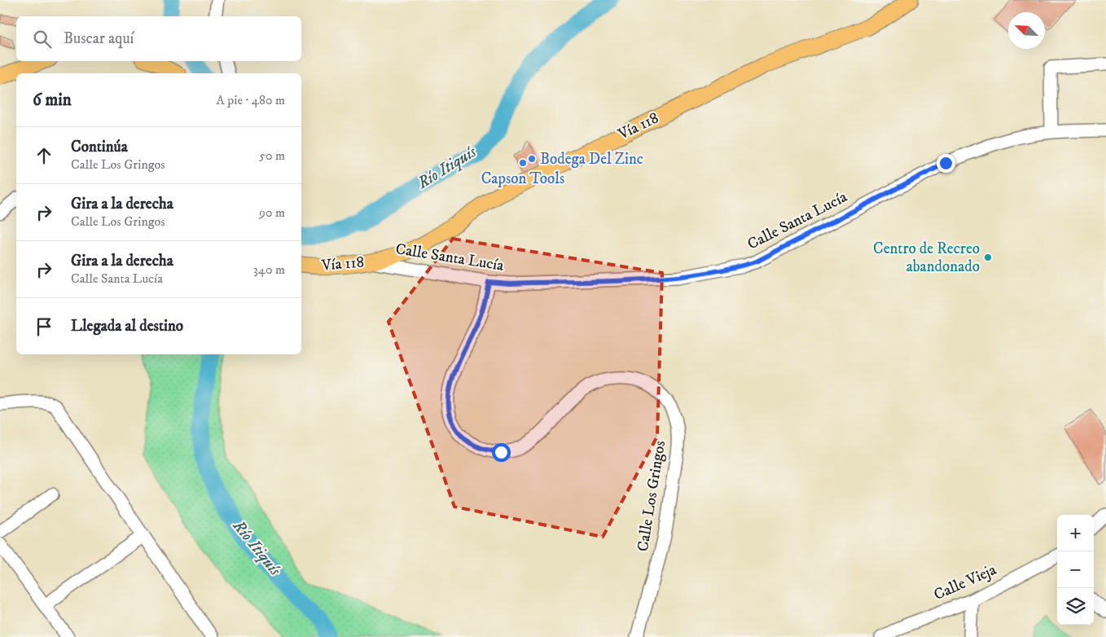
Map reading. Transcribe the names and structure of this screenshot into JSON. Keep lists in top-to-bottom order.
{
  "streets": {
    "main road": ["Vía 118"],
    "street": ["Calle Santa Lucía", "Calle Los Gringos", "Calle Vieja"]
  },
  "crossings": [
    ["Vía 118", "Calle Santa Lucía"],
    ["Calle Santa Lucía", "Calle Los Gringos"]
  ],
  "water": ["Río Itiquís"],
  "places": ["Bodega Del Zinc", "Capson Tools", "Centro de Recreo abandonado"],
  "north": "top left",
  "page": {
    "search": "Buscar aquí",
    "heading": ["6 min", "A pie · 480 m"],
    "list": [
      ["Continúa", "Calle Los Gringos", "50 m"],
      ["Gira a la derecha", "Calle Los Gringos", "90 m"],
      ["Gira a la derecha", "Calle Santa Lucía", "340 m"],
      "Llegada al destino"
    ],
    "map_buttons": ["+", "−"]
  }
}
